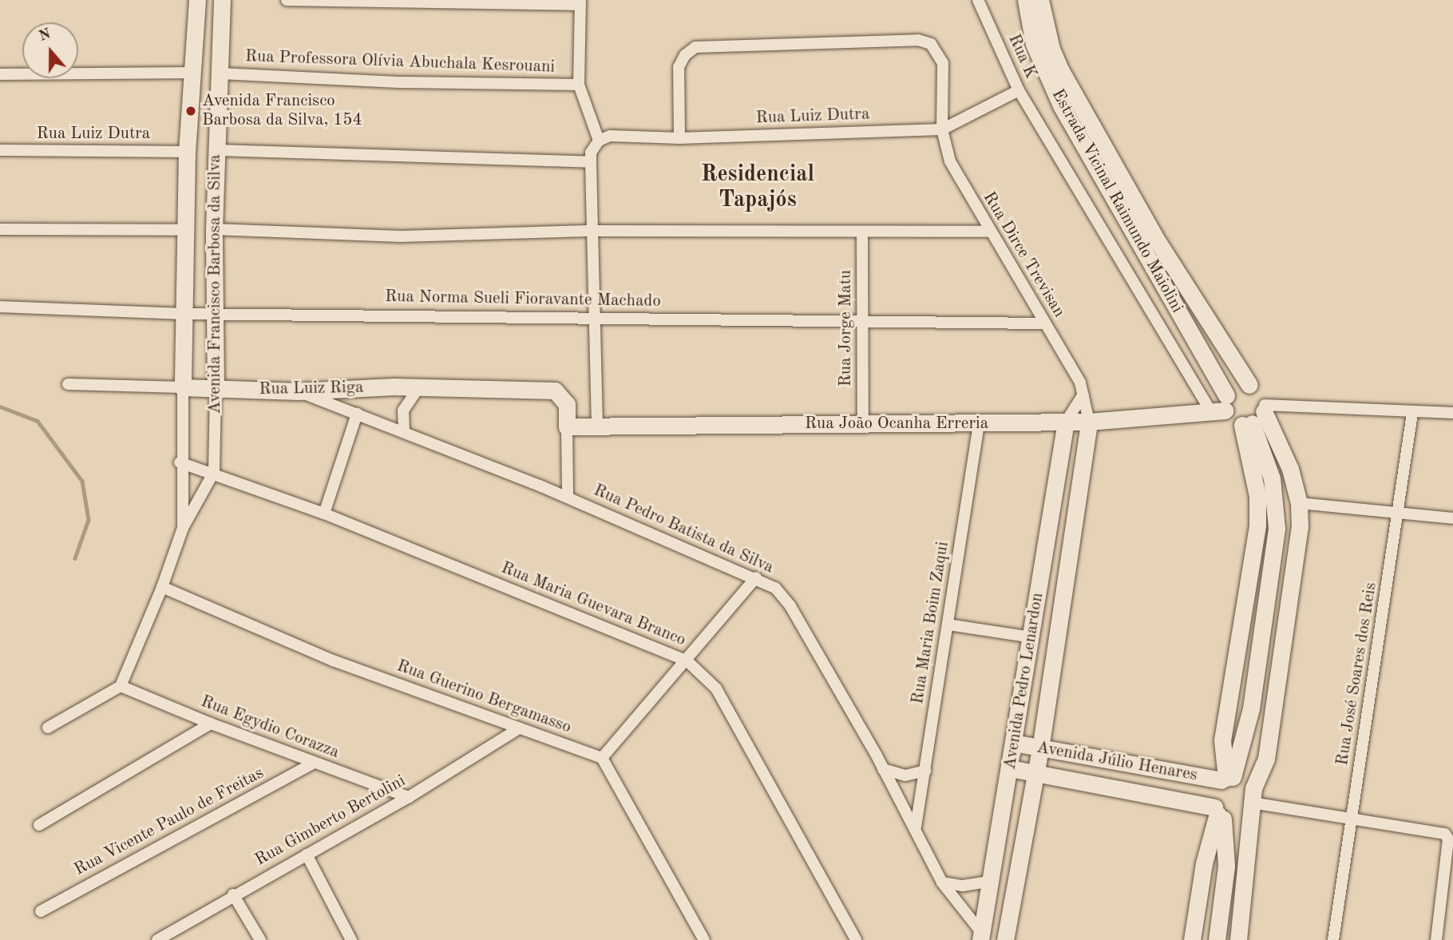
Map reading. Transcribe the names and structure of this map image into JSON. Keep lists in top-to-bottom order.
{
  "streets": {
    "street": [
      "Rua K",
      "Rua Professora Olívia Abuchala Kesrouani",
      "Rua Luiz Dutra",
      "Estrada Vicinal Raimundo Maiolini",
      "Rua Dirce Trevisan",
      "Avenida Francisco Barbosa da Silva",
      "Rua Norma Sueli Fioravante Machado",
      "Rua Jorge Matu",
      "Rua Luiz Riga",
      "Rua João Ocanha Erreria",
      "Rua Pedro Batista da Silva",
      "Rua Maria Guevara Branco",
      "Rua Maria Boim Zaqui",
      "Rua José Soares dos Reis",
      "Avenida Pedro Lenardon",
      "Rua Guerino Bergamasso",
      "Rua Egydio Corazza",
      "Avenida Júlio Henares",
      "Rua Gimberto Bertolini",
      "Rua Vicente Paulo de Freitas"
    ]
  },
  "crossings": [
    ["Rua K", "Rua Luiz Dutra"],
    ["Rua K", "Estrada Vicinal Raimundo Maiolini"],
    ["Rua K", "Rua João Ocanha Erreria"],
    ["Rua Professora Olívia Abuchala Kesrouani", "Avenida Francisco Barbosa da Silva"],
    ["Rua Luiz Dutra", "Rua Dirce Trevisan"],
    ["Rua Luiz Dutra", "Avenida Francisco Barbosa da Silva"],
    ["Estrada Vicinal Raimundo Maiolini", "Rua João Ocanha Erreria"],
    ["Rua Dirce Trevisan", "Rua Norma Sueli Fioravante Machado"],
    ["Rua Dirce Trevisan", "Rua João Ocanha Erreria"],
    ["Rua Dirce Trevisan", "Avenida Pedro Lenardon"],
    ["Avenida Francisco Barbosa da Silva", "Rua Norma Sueli Fioravante Machado"],
    ["Avenida Francisco Barbosa da Silva", "Rua Luiz Riga"],
    ["Avenida Francisco Barbosa da Silva", "Rua Maria Guevara Branco"],
    ["Avenida Francisco Barbosa da Silva", "Rua Guerino Bergamasso"],
    ["Avenida Francisco Barbosa da Silva", "Rua Egydio Corazza"],
    ["Rua Norma Sueli Fioravante Machado", "Rua Jorge Matu"],
    ["Rua Jorge Matu", "Rua João Ocanha Erreria"],
    ["Rua Luiz Riga", "Rua João Ocanha Erreria"],
    ["Rua Luiz Riga", "Rua Pedro Batista da Silva"],
    ["Rua João Ocanha Erreria", "Rua Maria Boim Zaqui"],
    ["Rua João Ocanha Erreria", "Avenida Pedro Lenardon"],
    ["Rua Pedro Batista da Silva", "Rua Maria Boim Zaqui"],
    ["Rua Pedro Batista da Silva", "Avenida Pedro Lenardon"],
    ["Avenida Pedro Lenardon", "Avenida Júlio Henares"],
    ["Rua Guerino Bergamasso", "Rua Gimberto Bertolini"],
    ["Rua Egydio Corazza", "Rua Gimberto Bertolini"],
    ["Rua Egydio Corazza", "Rua Vicente Paulo de Freitas"]
  ],
  "districts": ["Residencial Tapajós"],
  "places": ["Avenida Francisco Barbosa da Silva, 154"],
  "north": "top"
}
